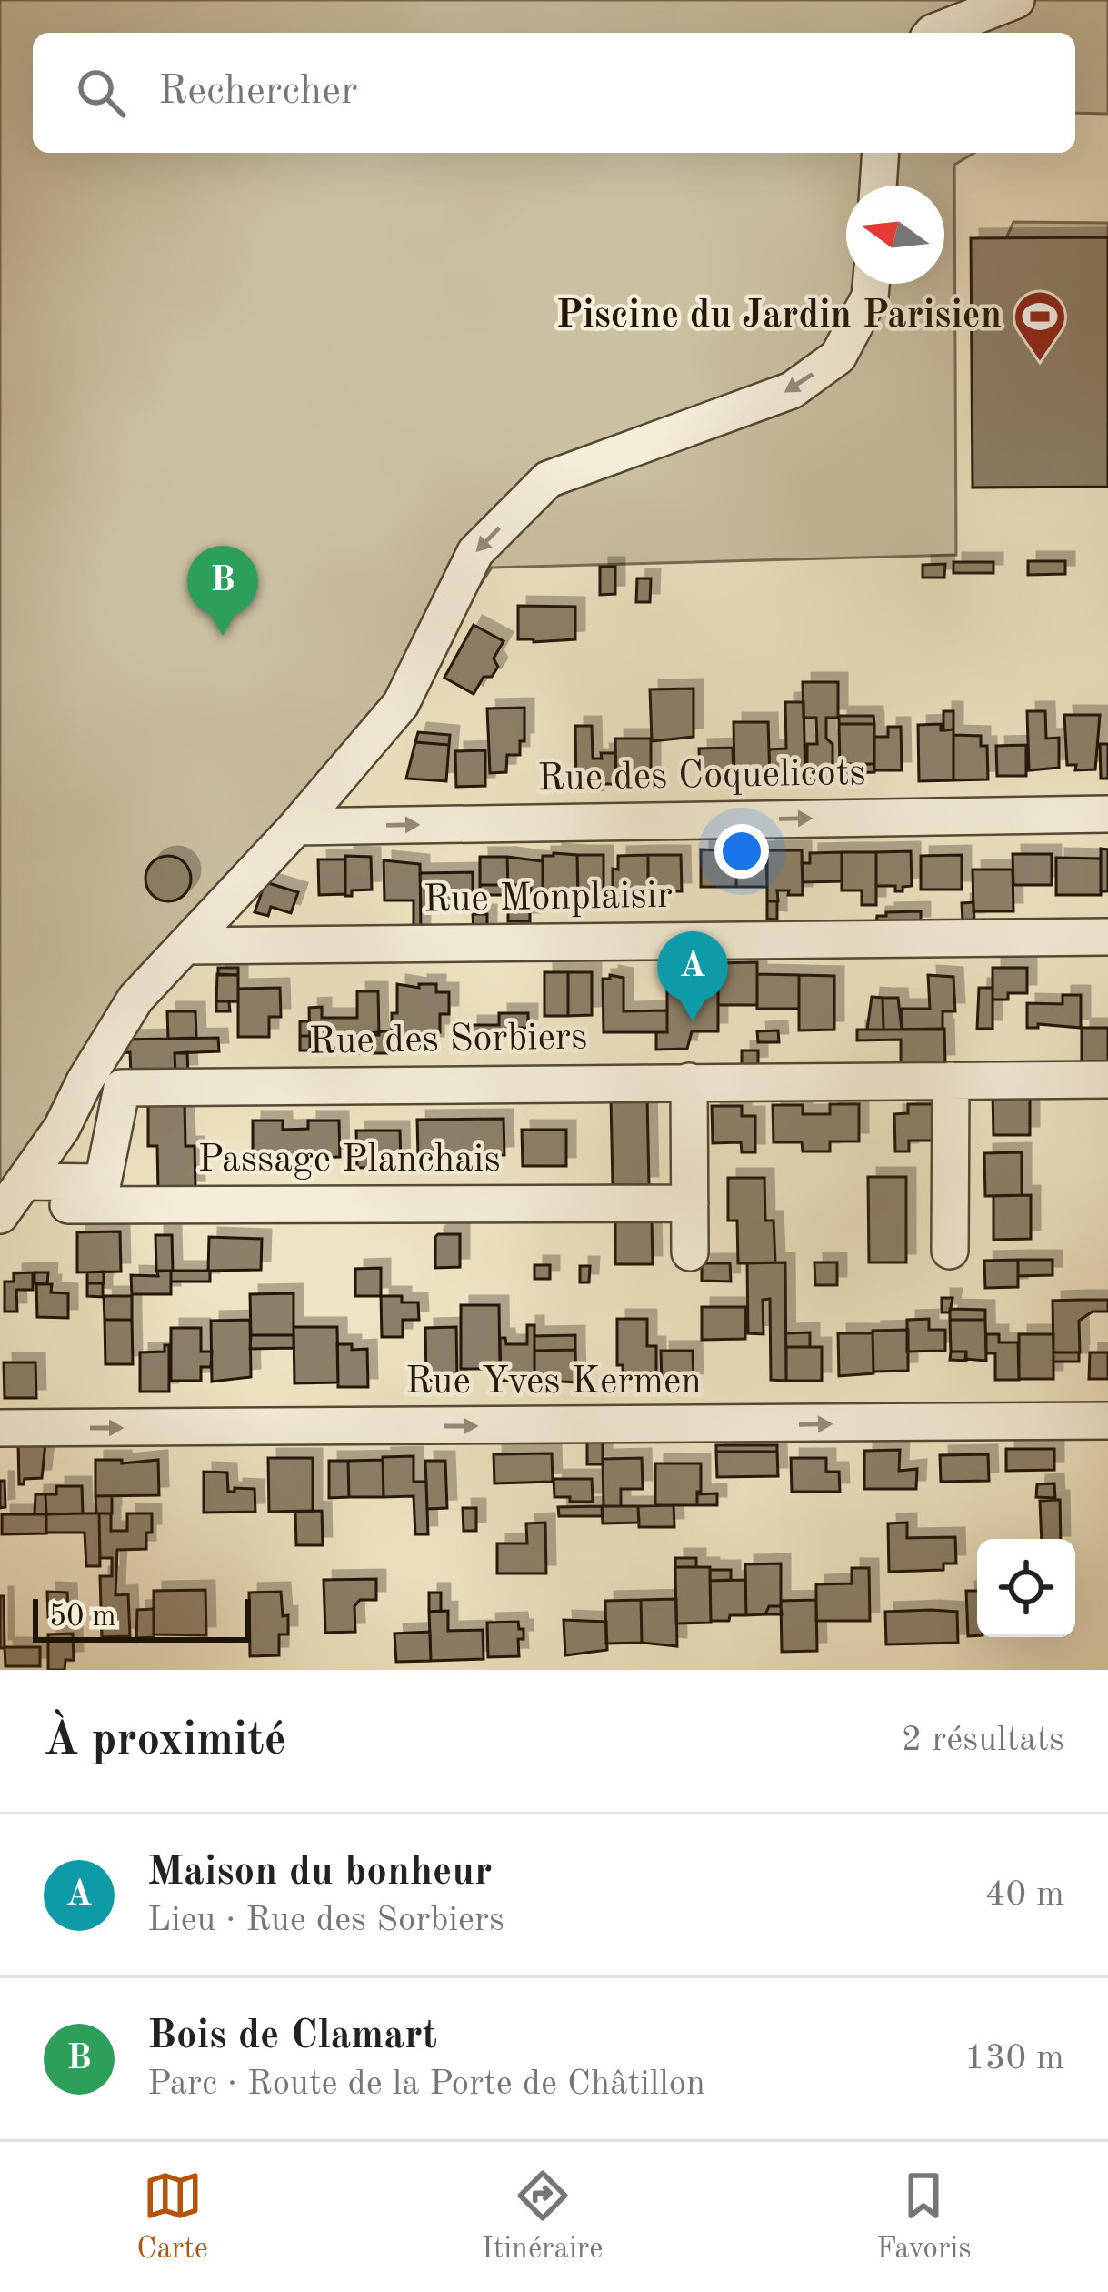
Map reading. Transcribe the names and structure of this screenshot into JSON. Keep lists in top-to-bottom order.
{
  "streets": {
    "street": [
      "Rue des Coquelicots",
      "Rue Monplaisir",
      "Rue des Sorbiers",
      "Passage Planchais",
      "Rue Yves Kermen"
    ]
  },
  "crossings": [
    ["Rue des Sorbiers", "Passage Planchais"]
  ],
  "one_way": ["Rue des Coquelicots", "Rue Yves Kermen"],
  "places": {
    "sports": ["Piscine du Jardin Parisien"]
  },
  "scale_bar": "50 m",
  "north": "left",
  "page": {
    "search": "Rechercher",
    "pins": ["B", "A"],
    "scale": "50 m",
    "heading": ["À proximité", "2 résultats"],
    "list": [
      {
        "mark": "A",
        "name": "Maison du bonheur",
        "note": "Lieu · Rue des Sorbiers",
        "value": "40 m"
      },
      {
        "mark": "B",
        "name": "Bois de Clamart",
        "note": "Parc · Route de la Porte de Châtillon",
        "value": "130 m"
      }
    ],
    "nav": ["Carte", "Itinéraire", "Favoris"]
  }
}
